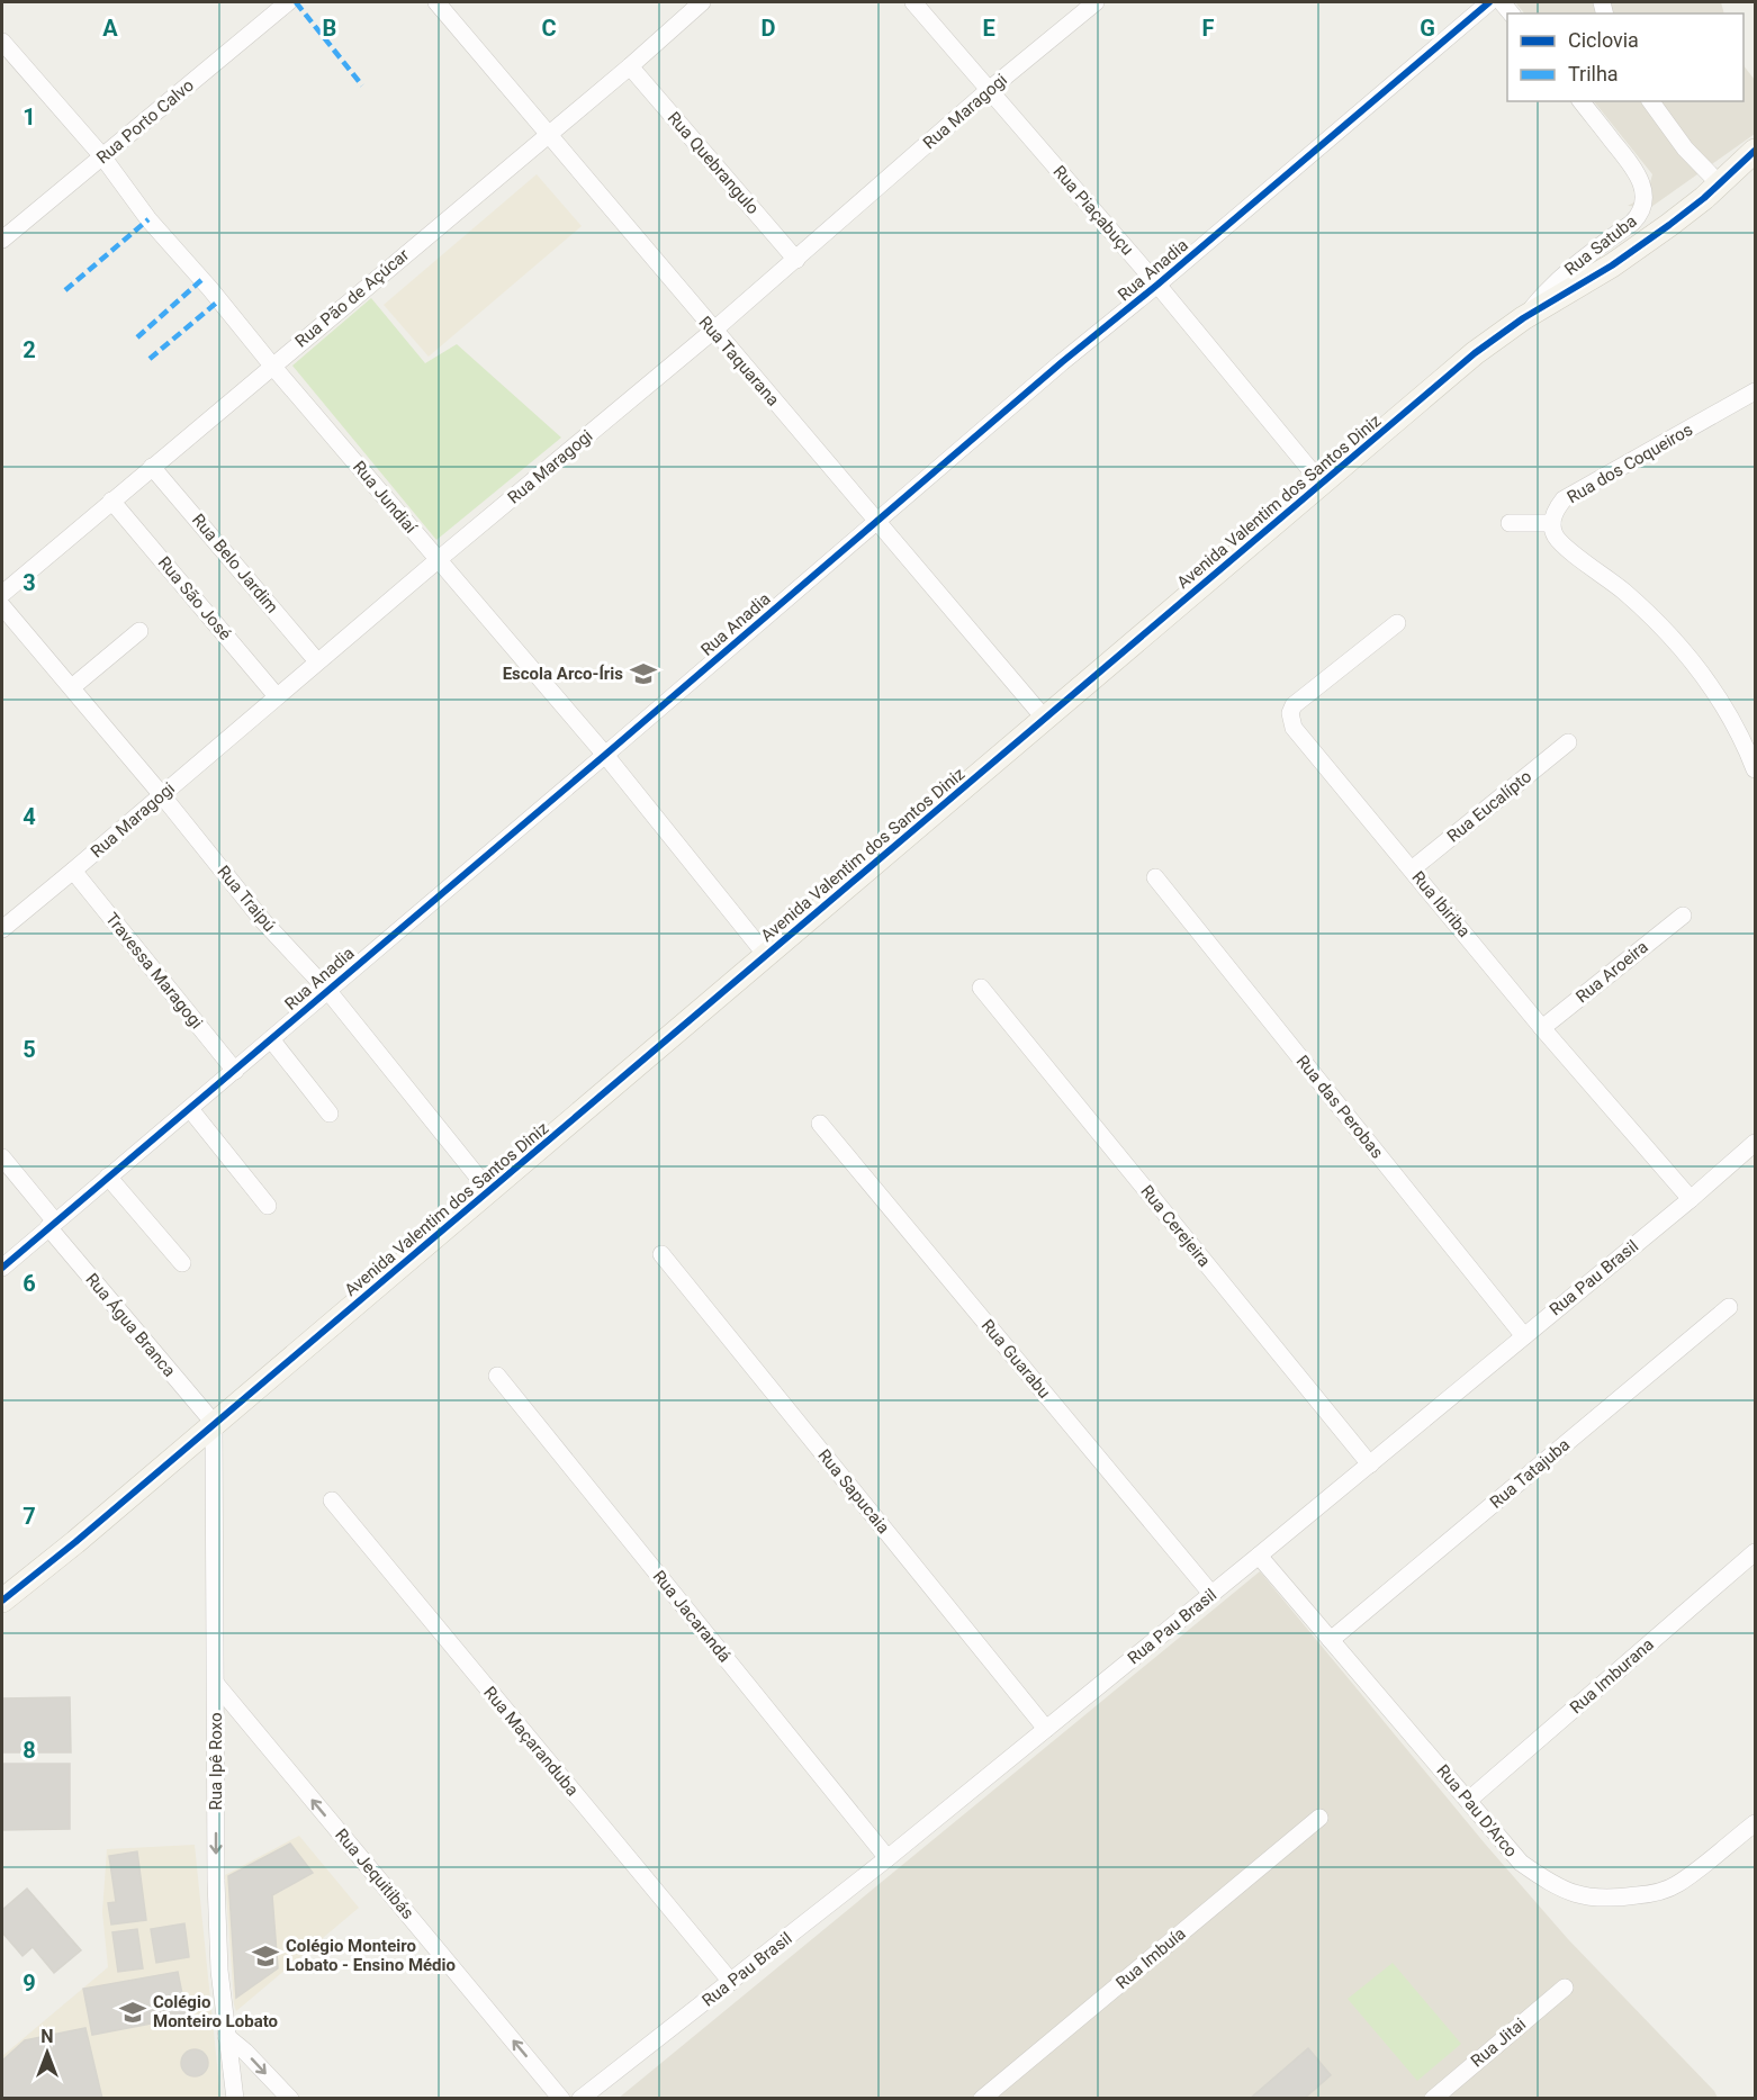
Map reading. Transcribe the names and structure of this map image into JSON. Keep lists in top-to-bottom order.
{
  "streets": {
    "street": [
      "Rua Maragogi",
      "Rua Porto Calvo",
      "Rua Quebrangulo",
      "Rua Piaçabuçu",
      "Rua Satuba",
      "Rua Anadia",
      "Rua Pão de Açúcar",
      "Rua Taquarana",
      "Rua dos Coqueiros",
      "Rua Jundiaí",
      "Avenida Valentim dos Santos Diniz",
      "Rua Belo Jardim",
      "Rua São José",
      "Rua Eucalípto",
      "Rua Traipú",
      "Rua Ibiriba",
      "Travessa Maragogi",
      "Rua Aroeira",
      "Rua das Perobas",
      "Rua Cerejeira",
      "Rua Pau Brasil",
      "Rua Água Branca",
      "Rua Guarabu",
      "Rua Tatajuba",
      "Rua Sapucaia",
      "Rua Jacarandá",
      "Rua Imburana",
      "Rua Maçaranduba",
      "Rua Ipê Roxo",
      "Rua Pau D'Arco",
      "Rua Jequitibás",
      "Rua Imbuía",
      "Rua Jitai"
    ]
  },
  "crossings": [
    ["Rua Maragogi", "Rua Quebrangulo"],
    ["Rua Maragogi", "Rua Piaçabuçu"],
    ["Rua Maragogi", "Rua Taquarana"],
    ["Rua Maragogi", "Rua Jundiaí"],
    ["Rua Maragogi", "Rua Belo Jardim"],
    ["Rua Maragogi", "Rua São José"],
    ["Rua Maragogi", "Rua Traipú"],
    ["Rua Maragogi", "Travessa Maragogi"],
    ["Rua Porto Calvo", "Rua Jundiaí"],
    ["Rua Quebrangulo", "Rua Pão de Açúcar"],
    ["Rua Piaçabuçu", "Rua Anadia"],
    ["Rua Piaçabuçu", "Avenida Valentim dos Santos Diniz"],
    ["Rua Satuba", "Avenida Valentim dos Santos Diniz"],
    ["Rua Anadia", "Rua Taquarana"],
    ["Rua Anadia", "Rua Jundiaí"],
    ["Rua Anadia", "Rua Traipú"],
    ["Rua Anadia", "Travessa Maragogi"],
    ["Rua Anadia", "Rua Água Branca"],
    ["Rua Pão de Açúcar", "Rua Taquarana"],
    ["Rua Pão de Açúcar", "Rua Jundiaí"],
    ["Rua Pão de Açúcar", "Rua Belo Jardim"],
    ["Rua Pão de Açúcar", "Rua São José"],
    ["Rua Taquarana", "Avenida Valentim dos Santos Diniz"],
    ["Rua Jundiaí", "Avenida Valentim dos Santos Diniz"],
    ["Avenida Valentim dos Santos Diniz", "Rua Traipú"],
    ["Avenida Valentim dos Santos Diniz", "Rua Água Branca"],
    ["Avenida Valentim dos Santos Diniz", "Rua Ipê Roxo"],
    ["Rua Eucalípto", "Rua Ibiriba"],
    ["Rua Ibiriba", "Rua Aroeira"],
    ["Rua Ibiriba", "Rua Pau Brasil"],
    ["Rua das Perobas", "Rua Pau Brasil"],
    ["Rua Cerejeira", "Rua Pau Brasil"],
    ["Rua Pau Brasil", "Rua Guarabu"],
    ["Rua Pau Brasil", "Rua Sapucaia"],
    ["Rua Pau Brasil", "Rua Jacarandá"],
    ["Rua Pau Brasil", "Rua Maçaranduba"],
    ["Rua Pau Brasil", "Rua Pau D'Arco"],
    ["Rua Água Branca", "Rua Ipê Roxo"],
    ["Rua Tatajuba", "Rua Pau D'Arco"],
    ["Rua Imburana", "Rua Pau D'Arco"],
    ["Rua Ipê Roxo", "Rua Jequitibás"]
  ],
  "one_way": ["Rua Ipê Roxo", "Rua Jequitibás"],
  "places": {
    "school or university": ["Escola Arco-Íris", "Colégio Monteiro Lobato - Ensino Médio", "Colégio Monteiro Lobato"]
  },
  "legend": ["Ciclovia", "Trilha"],
  "north": "top",
  "grid": {
    "columns": [
      "A",
      "B",
      "C",
      "D",
      "E",
      "F",
      "G"
    ],
    "rows": [
      "1",
      "2",
      "3",
      "4",
      "5",
      "6",
      "7",
      "8",
      "9"
    ]
  }
}
